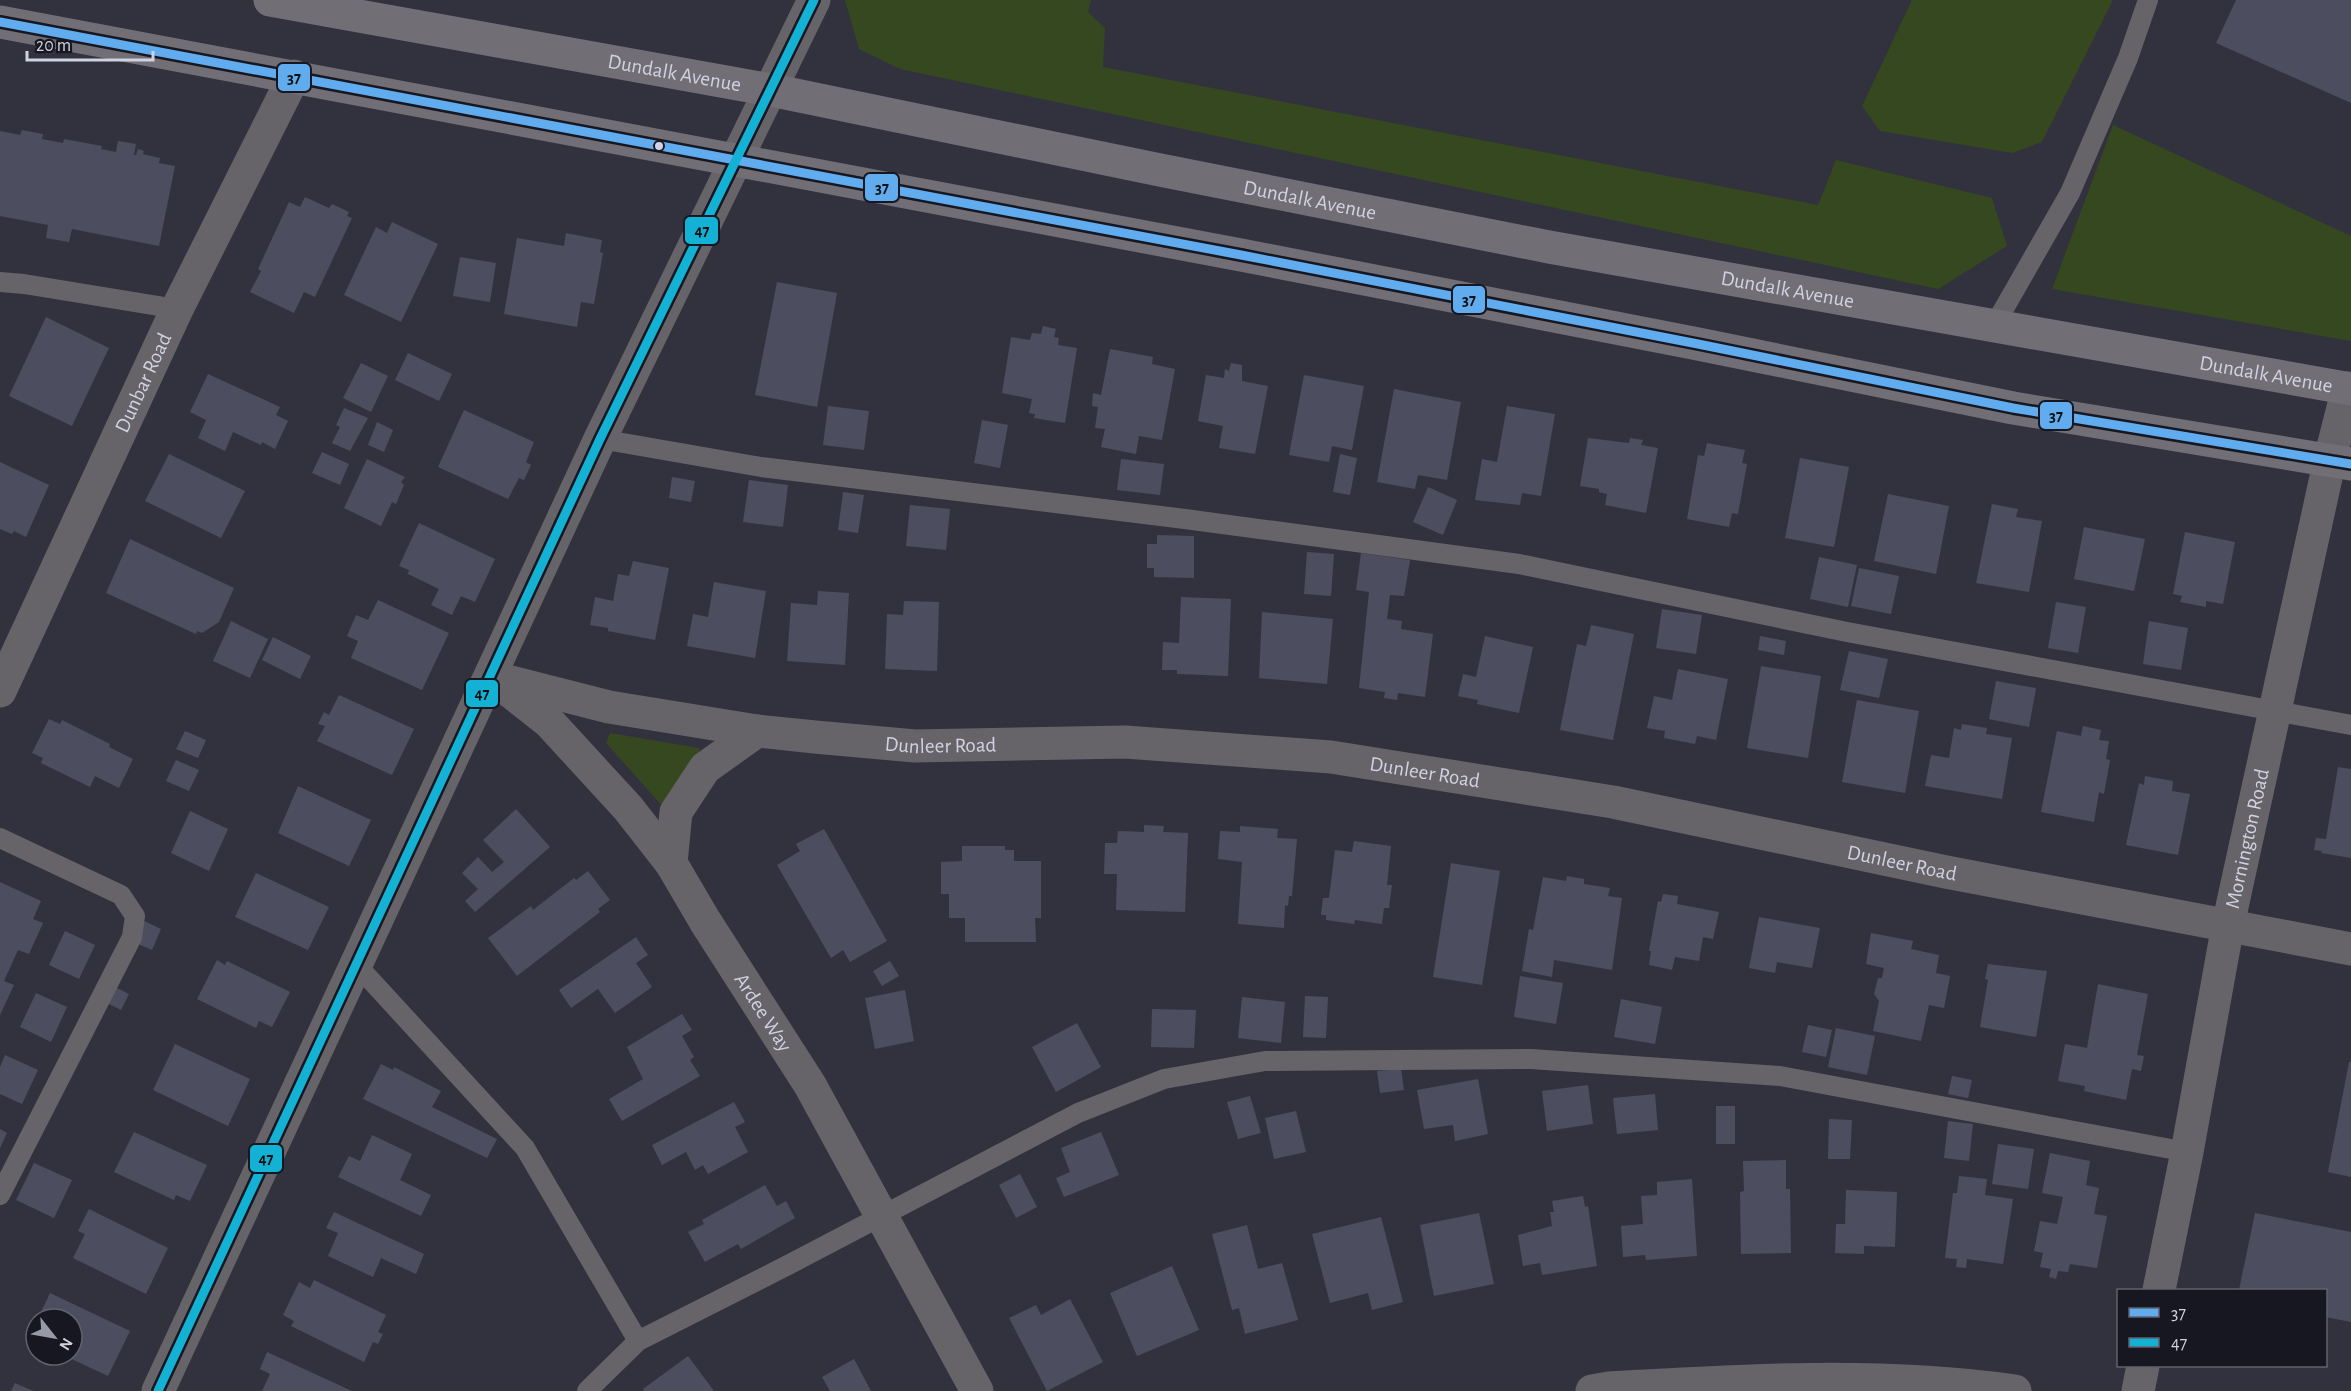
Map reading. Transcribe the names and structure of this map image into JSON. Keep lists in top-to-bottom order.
{
  "streets": {
    "main road": ["Dundalk Avenue"],
    "street": [
      "Dunbar Road",
      "Dunleer Road",
      "Mornington Road",
      "Ardee Way"
    ]
  },
  "crossings": [
    ["Dundalk Avenue", "Mornington Road"],
    ["Dunleer Road", "Mornington Road"],
    ["Dunleer Road", "Ardee Way"]
  ],
  "lines": ["transit line 47", "transit line 37"],
  "legend": ["37", "47"],
  "scale_bar": "20 m",
  "north": "bottom right"
}
